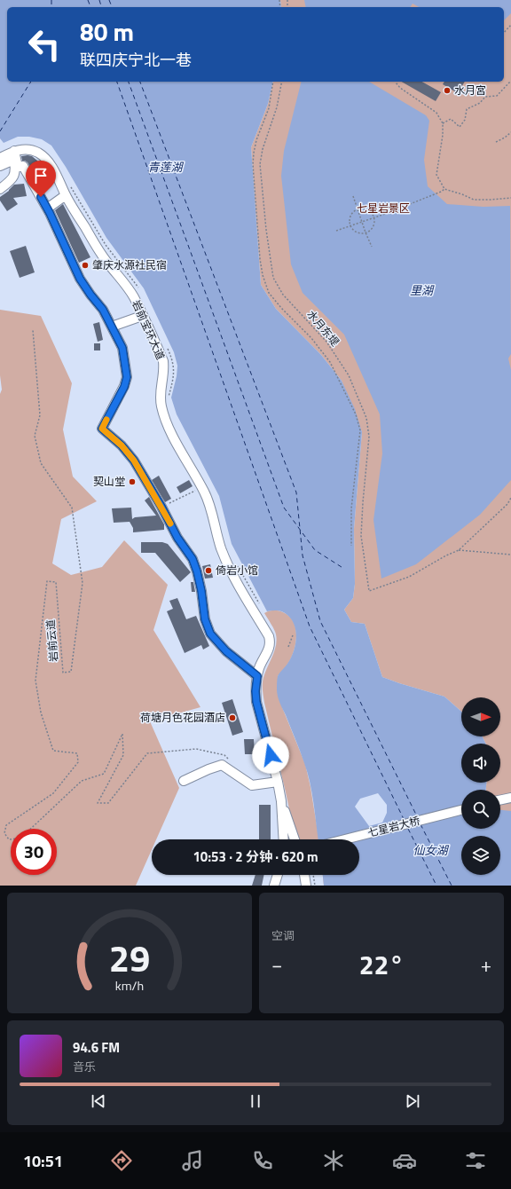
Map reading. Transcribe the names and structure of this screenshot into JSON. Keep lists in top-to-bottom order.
{
  "streets": {
    "street": ["岩前宝环大道", "七星岩大桥"],
    "path": ["水月东堤", "岩前云道"]
  },
  "water": ["青莲湖", "里湖", "仙女湖"],
  "parks": ["七星岩景区"],
  "places": [
    "水月宮",
    "肇庆水源社民宿",
    "契山堂",
    "倚岩小馆",
    "荷塘月色花园酒店"
  ],
  "north": "right",
  "page": {
    "turn": ["80 m", "联四庆宁北一巷"],
    "limit": "30",
    "trip": "10:53 · 2 分钟 · 620 m",
    "tile": "空调",
    "heat": ["−", "22°", "+"],
    "song": ["94.6 FM", "音乐"],
    "tabs": "10:51",
    "gauge": ["29", "km/h"]
  }
}
